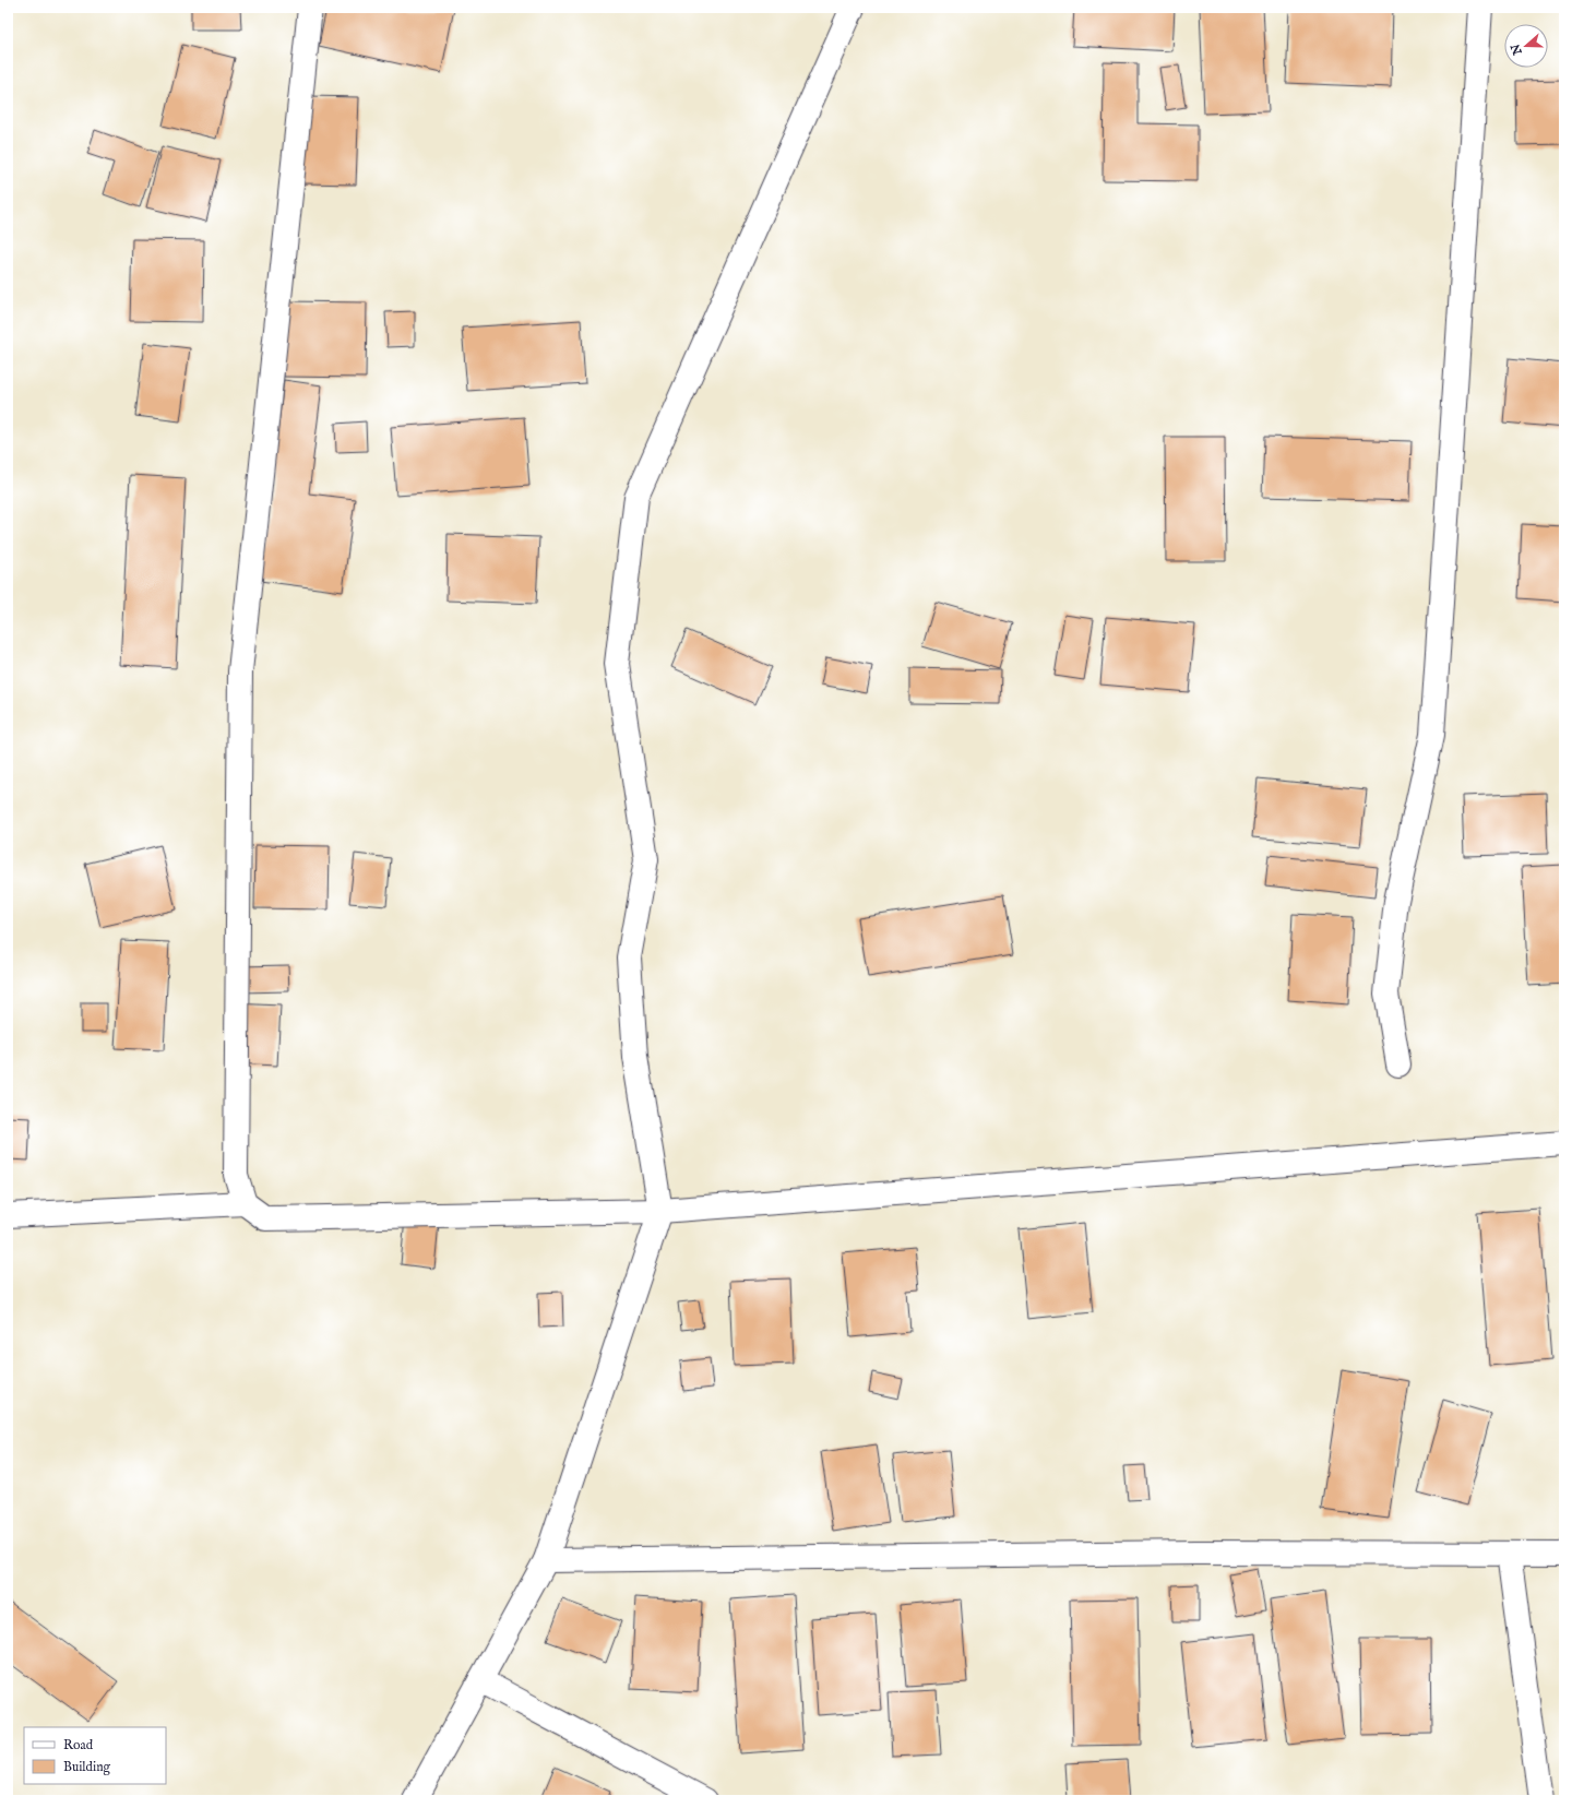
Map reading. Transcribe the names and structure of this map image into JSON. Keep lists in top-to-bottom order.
{
  "legend": ["Road", "Building"],
  "north": "left"
}
